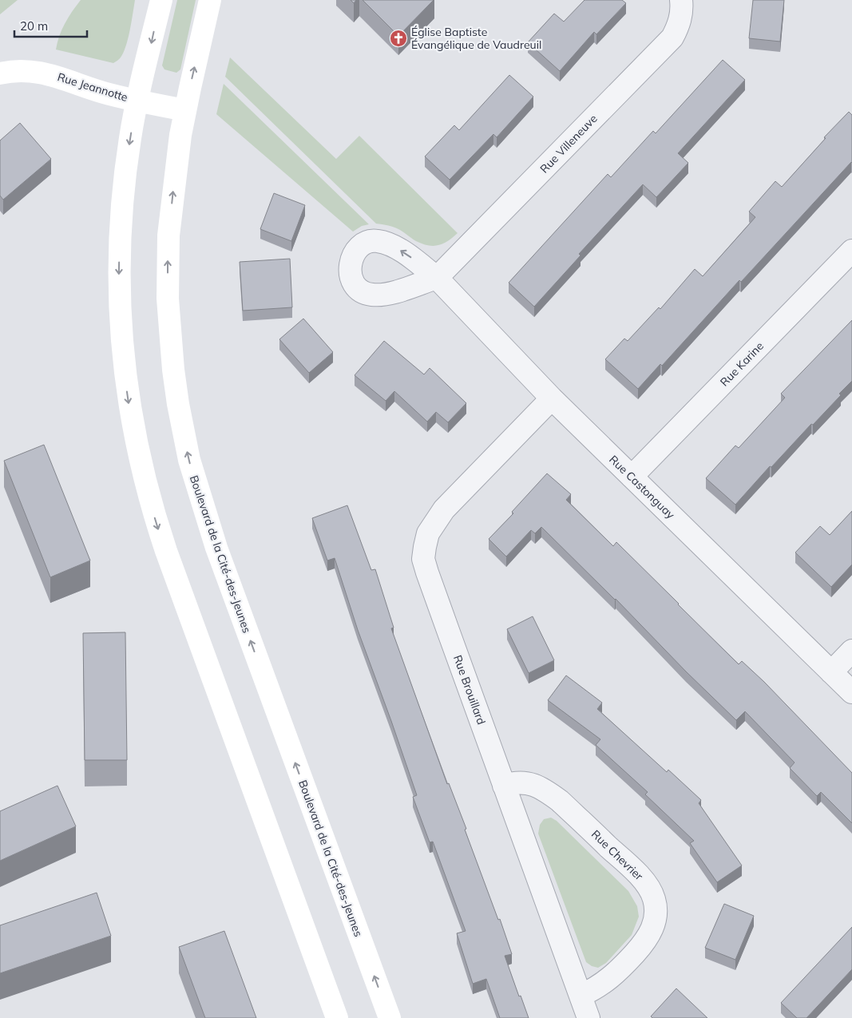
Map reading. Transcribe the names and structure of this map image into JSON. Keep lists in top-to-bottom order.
{
  "streets": {
    "main road": ["Rue Jeannotte", "Boulevard de la Cité-des-Jeunes"],
    "street": [
      "Rue Villeneuve",
      "Rue Karine",
      "Rue Castonguay",
      "Rue Brouillard",
      "Rue Chevrier"
    ]
  },
  "crossings": [
    ["Rue Jeannotte", "Boulevard de la Cité-des-Jeunes"],
    ["Rue Villeneuve", "Rue Castonguay"],
    ["Rue Karine", "Rue Castonguay"],
    ["Rue Castonguay", "Rue Brouillard"],
    ["Rue Brouillard", "Rue Chevrier"]
  ],
  "places": {
    "church": ["Église Baptiste Évangélique de Vaudreuil"]
  },
  "scale_bar": "20 m"
}
